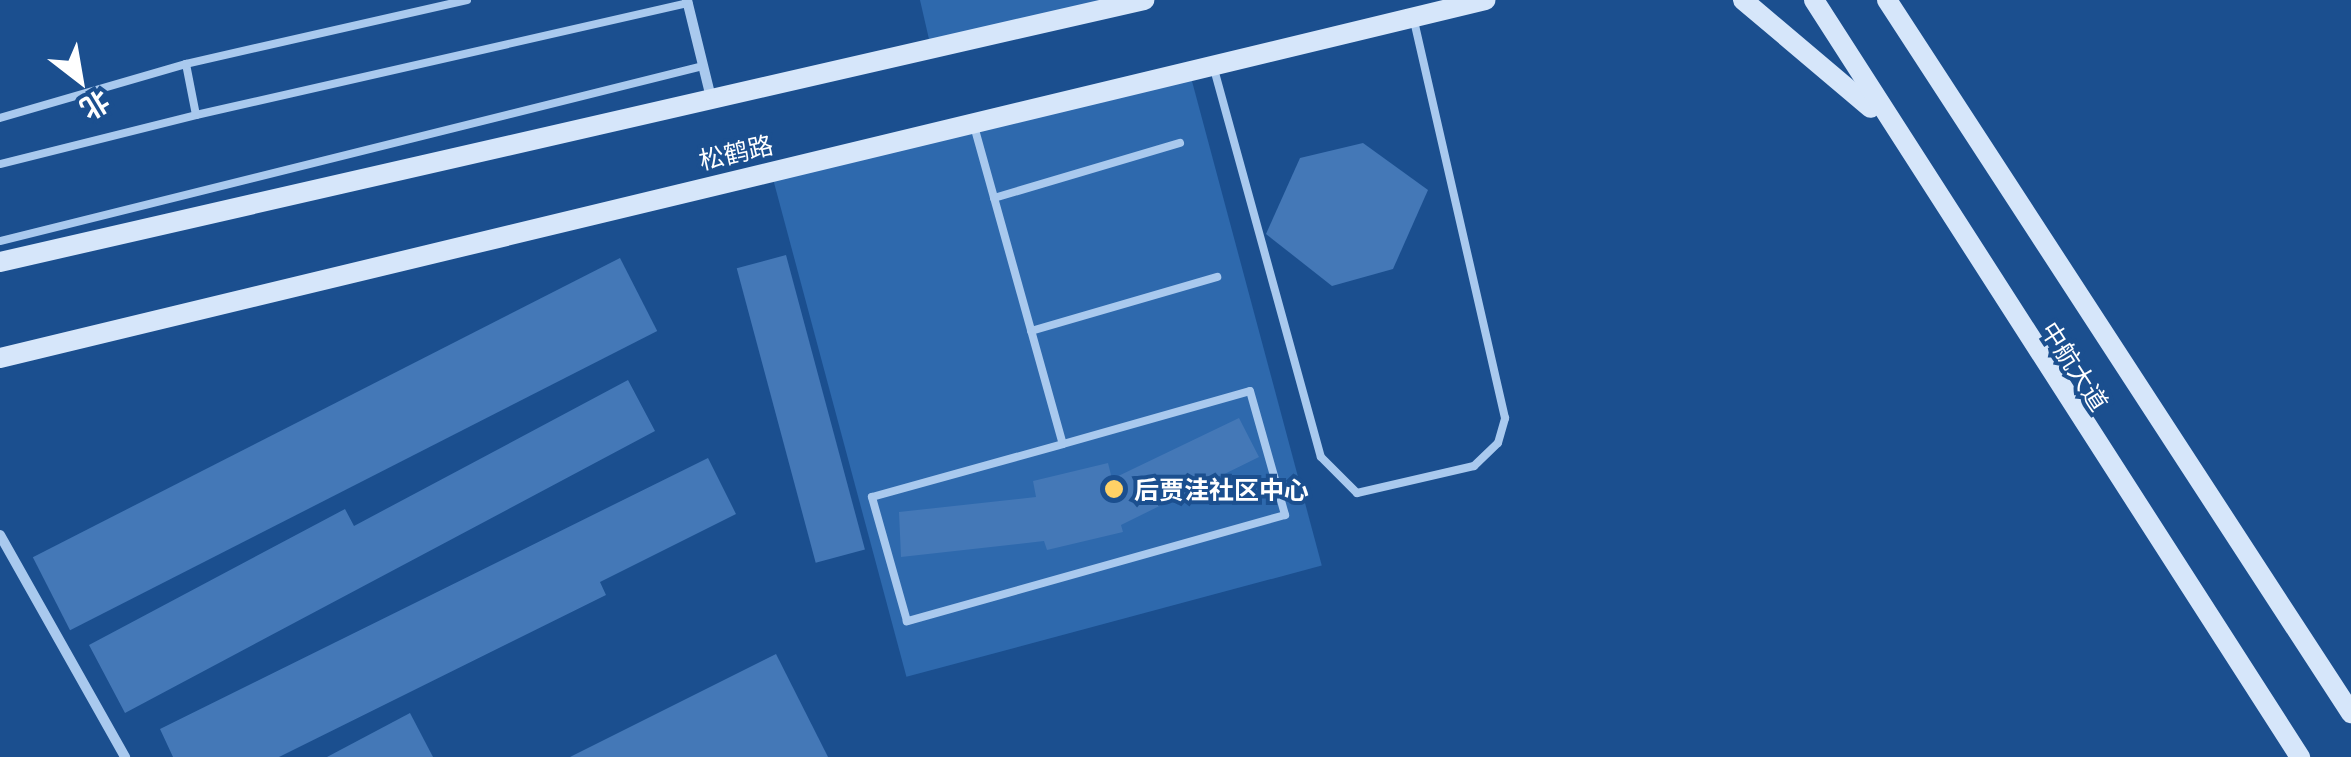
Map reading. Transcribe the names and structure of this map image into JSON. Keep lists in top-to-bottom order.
{
  "streets": {
    "main road": ["松鹤路", "中航大道"]
  },
  "places": ["后贾洼社区中心"],
  "north": "bottom right"
}
